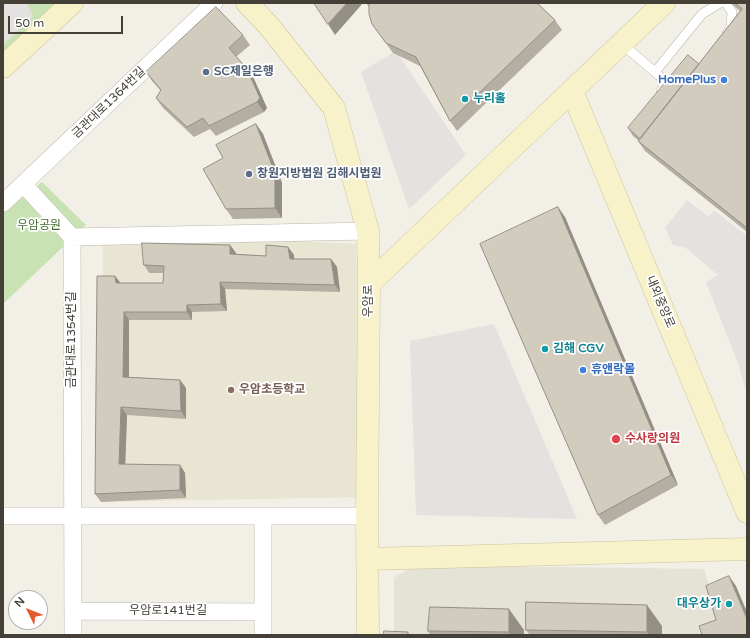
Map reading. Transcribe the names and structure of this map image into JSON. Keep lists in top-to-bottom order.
{
  "streets": {
    "street": [
      "금관대로1364번길",
      "우암로",
      "내외중앙로",
      "금관대로1354번길",
      "우암로141번길"
    ]
  },
  "parks": ["우암공원"],
  "places": [
    "SC제일은행",
    "HomePlus",
    "누리홀",
    "창원지방법원 김해시법원",
    "김해 CGV",
    "휴앤락몰",
    "우암초등학교",
    "수사랑의원",
    "대우상가"
  ],
  "scale_bar": "50 m",
  "north": "top left"
}
